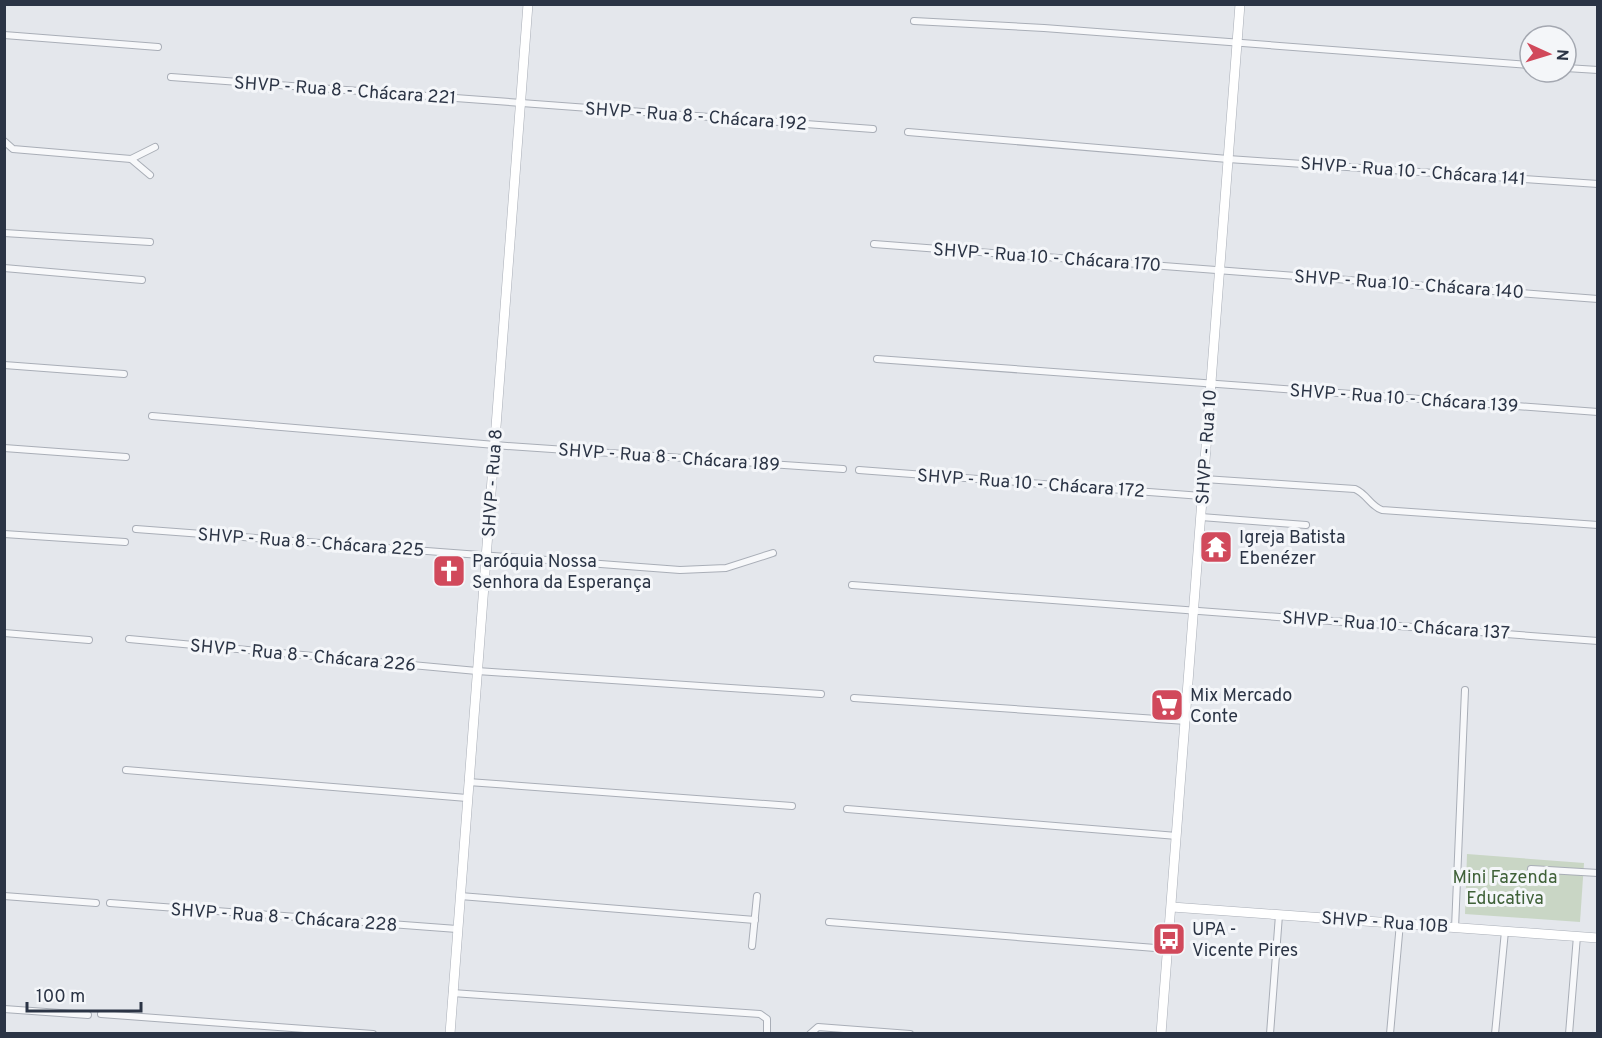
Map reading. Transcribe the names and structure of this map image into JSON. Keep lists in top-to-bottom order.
{
  "streets": {
    "street": [
      "SHVP - Rua 8 - Chácara 221",
      "SHVP - Rua 8 - Chácara 192",
      "SHVP - Rua 10 - Chácara 141",
      "SHVP - Rua 10 - Chácara 170",
      "SHVP - Rua 10 - Chácara 140",
      "SHVP - Rua 10 - Chácara 139",
      "SHVP - Rua 10",
      "SHVP - Rua 8 - Chácara 189",
      "SHVP - Rua 8",
      "SHVP - Rua 10 - Chácara 172",
      "SHVP - Rua 8 - Chácara 225",
      "SHVP - Rua 10 - Chácara 137",
      "SHVP - Rua 8 - Chácara 226",
      "SHVP - Rua 8 - Chácara 228",
      "SHVP - Rua 10B"
    ]
  },
  "crossings": [
    ["SHVP - Rua 8 - Chácara 221", "SHVP - Rua 8 - Chácara 192"],
    ["SHVP - Rua 8 - Chácara 221", "SHVP - Rua 8"],
    ["SHVP - Rua 8 - Chácara 192", "SHVP - Rua 8"],
    ["SHVP - Rua 10 - Chácara 141", "SHVP - Rua 10"],
    ["SHVP - Rua 10 - Chácara 170", "SHVP - Rua 10 - Chácara 140"],
    ["SHVP - Rua 10 - Chácara 170", "SHVP - Rua 10"],
    ["SHVP - Rua 10 - Chácara 140", "SHVP - Rua 10"],
    ["SHVP - Rua 10 - Chácara 139", "SHVP - Rua 10"],
    ["SHVP - Rua 10", "SHVP - Rua 10 - Chácara 172"],
    ["SHVP - Rua 10", "SHVP - Rua 10 - Chácara 137"],
    ["SHVP - Rua 10", "SHVP - Rua 10B"],
    ["SHVP - Rua 8 - Chácara 189", "SHVP - Rua 8"],
    ["SHVP - Rua 8", "SHVP - Rua 8 - Chácara 225"],
    ["SHVP - Rua 8", "SHVP - Rua 8 - Chácara 226"],
    ["SHVP - Rua 8", "SHVP - Rua 8 - Chácara 228"]
  ],
  "parks": ["Mini Fazenda Educativa"],
  "places": {
    "temple": ["Igreja Batista Ebenézer"],
    "church": ["Paróquia Nossa Senhora da Esperança"],
    "supermarket": ["Mix Mercado Conte"],
    "bus stop": ["UPA - Vicente Pires"]
  },
  "scale_bar": "100 m",
  "north": "right"
}
